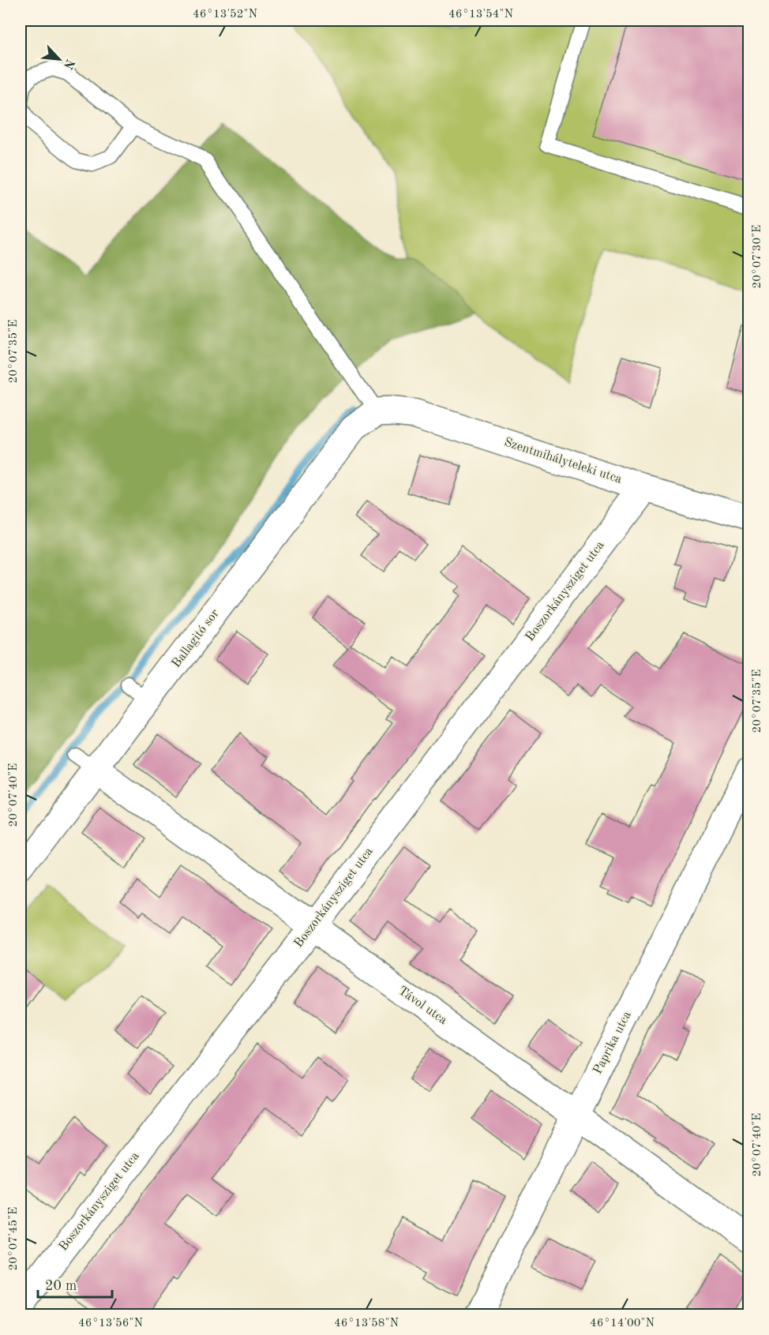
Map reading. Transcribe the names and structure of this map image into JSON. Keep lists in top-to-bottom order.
{
  "streets": {
    "street": [
      "Szentmihályteleki utca",
      "Boszorkánysziget utca",
      "Ballagitó sor",
      "Távol utca",
      "Paprika utca"
    ]
  },
  "crossings": [
    ["Szentmihályteleki utca", "Boszorkánysziget utca"],
    ["Szentmihályteleki utca", "Ballagitó sor"],
    ["Boszorkánysziget utca", "Távol utca"],
    ["Ballagitó sor", "Távol utca"],
    ["Távol utca", "Paprika utca"]
  ],
  "scale_bar": "20 m",
  "north": "bottom right",
  "coordinates": [
    "46°13'52\"N",
    "46°13'54\"N",
    "20°07'30\"E",
    "20°07'35\"E",
    "20°07'40\"E",
    "20°07'45\"E",
    "46°13'56\"N",
    "46°13'58\"N",
    "46°14'00\"N"
  ]
}
